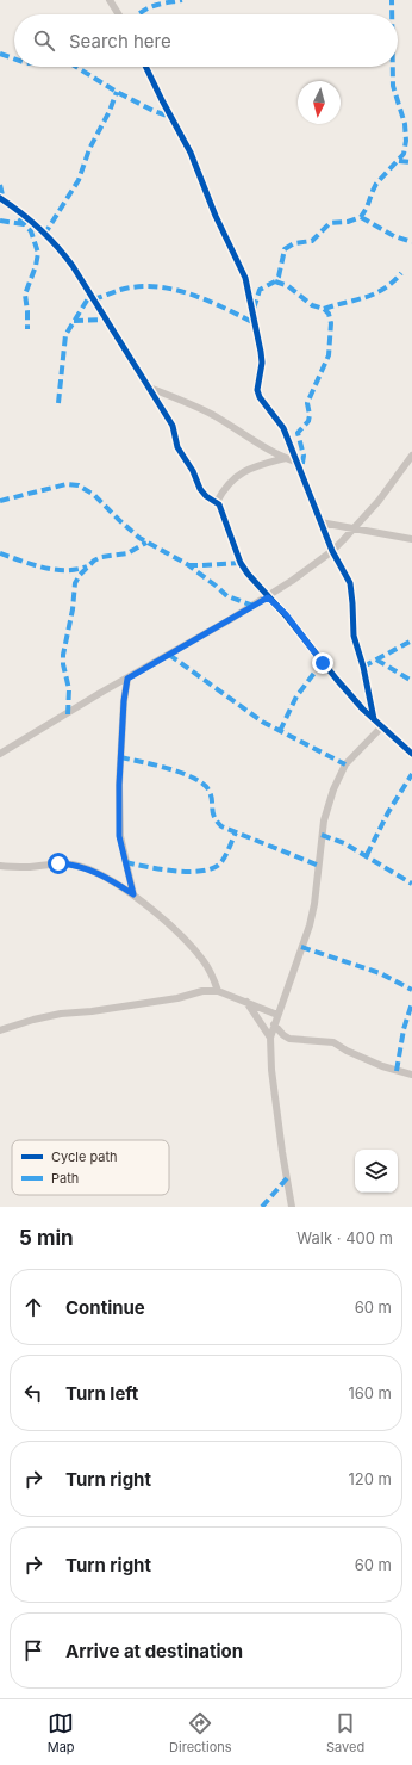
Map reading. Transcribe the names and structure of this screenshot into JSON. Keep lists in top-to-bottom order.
{
  "legend": ["Cycle path", "Path"],
  "north": "bottom",
  "page": {
    "search": "Search here",
    "heading": ["5 min", "Walk · 400 m"],
    "list": [
      ["Continue", "60 m"],
      ["Turn left", "160 m"],
      ["Turn right", "120 m"],
      ["Turn right", "60 m"],
      "Arrive at destination"
    ],
    "nav": ["Map", "Directions", "Saved"]
  }
}
